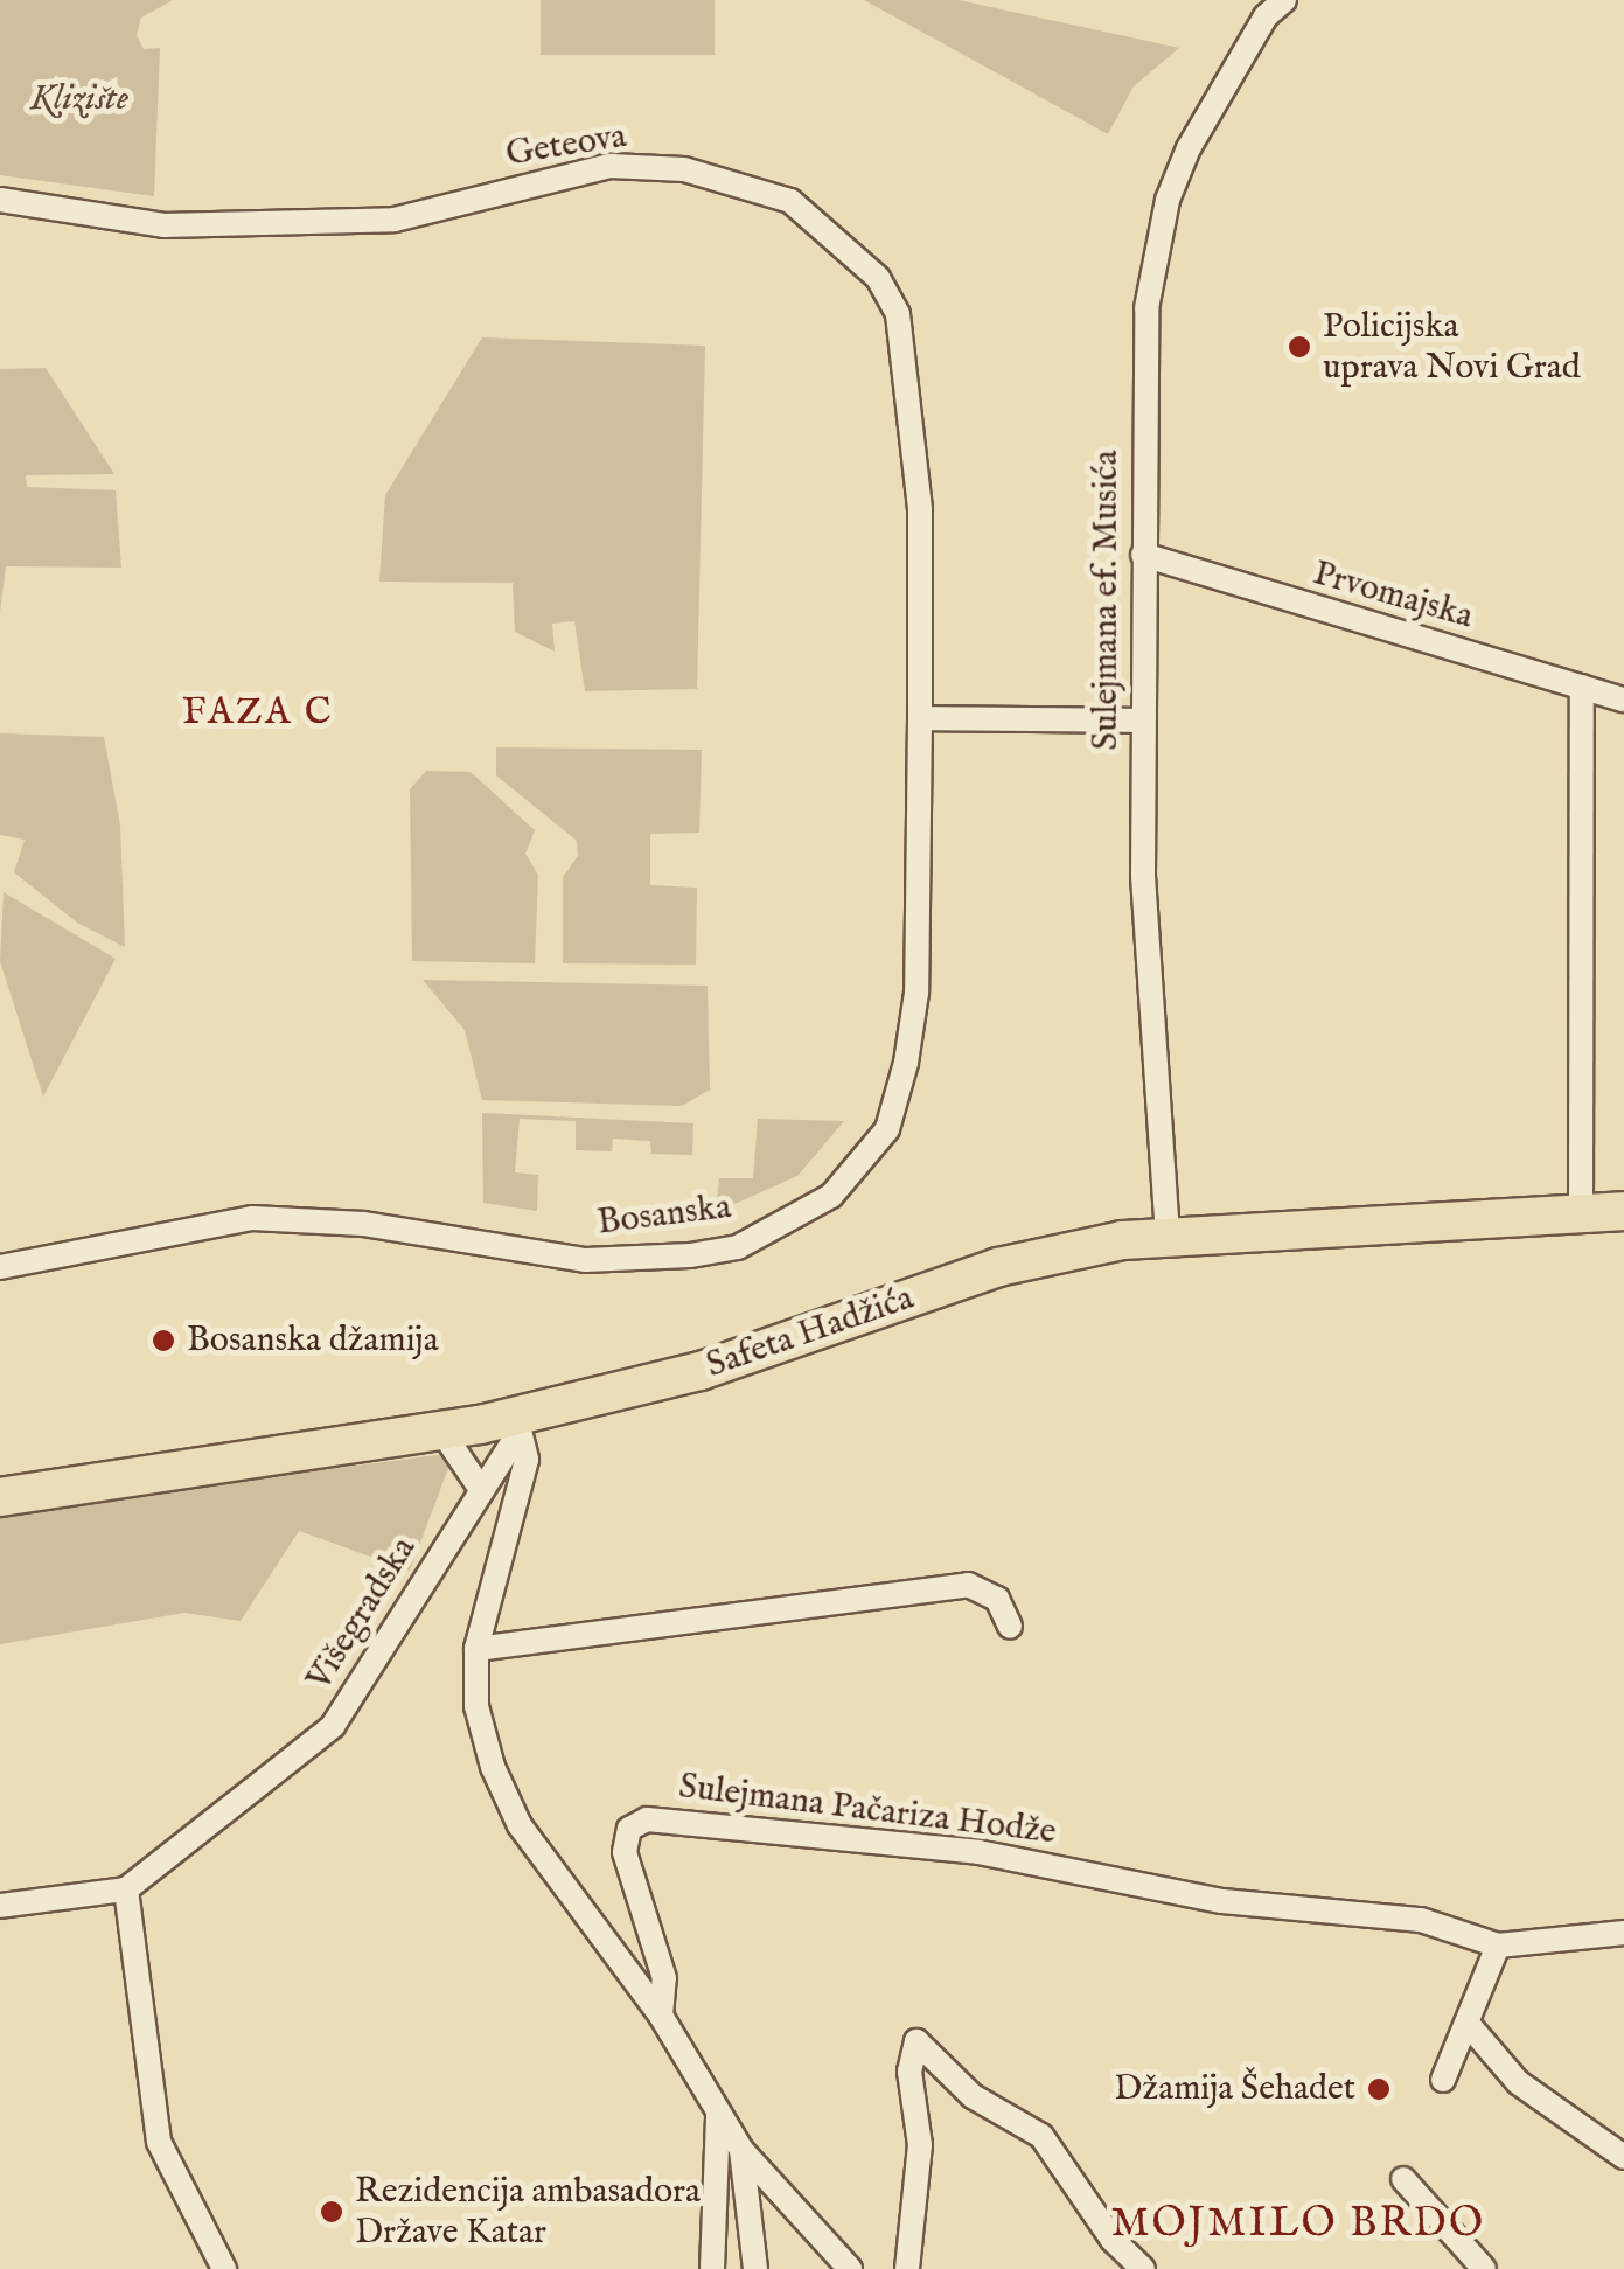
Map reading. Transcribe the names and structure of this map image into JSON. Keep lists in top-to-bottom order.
{
  "streets": {
    "main road": ["Safeta Hadžića"],
    "street": [
      "Geteova",
      "Prvomajska",
      "Sulejmana ef. Musića",
      "Bosanska",
      "Višegradska",
      "Sulejmana Pačariza Hodže"
    ]
  },
  "crossings": [
    ["Geteova", "Bosanska"],
    ["Prvomajska", "Sulejmana ef. Musića"],
    ["Sulejmana ef. Musića", "Safeta Hadžića"],
    ["Safeta Hadžića", "Višegradska"]
  ],
  "districts": ["FAZA C", "MOJMILO BRDO"],
  "parks": ["Klizište"],
  "places": [
    "Policijska uprava Novi Grad",
    "Bosanska džamija",
    "Džamija Šehadet",
    "Rezidencija ambasadora Države Katar"
  ]
}
